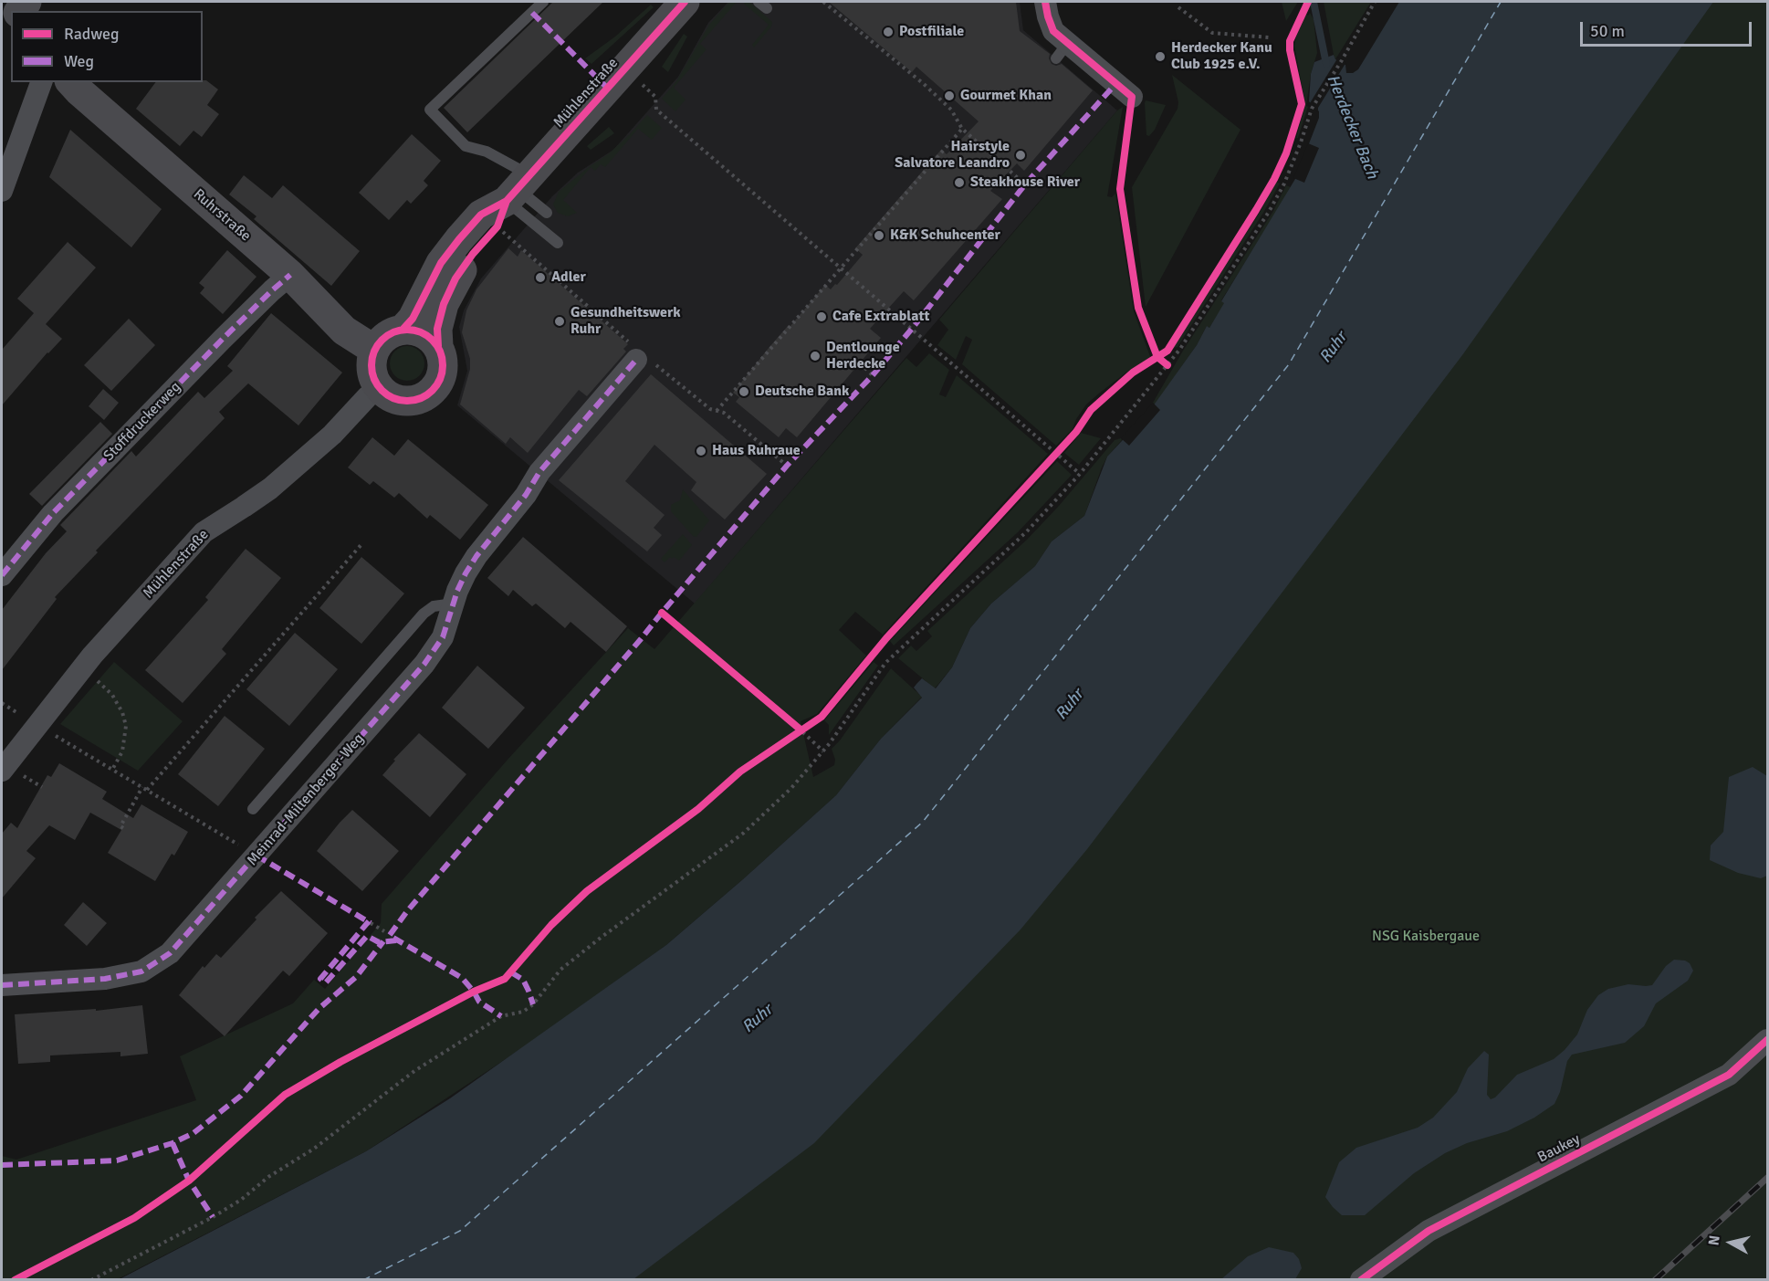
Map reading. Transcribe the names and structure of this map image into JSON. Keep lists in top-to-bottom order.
{
  "streets": {
    "main road": ["Mühlenstraße", "Ruhrstraße"],
    "street": ["Stoffdruckerweg", "Meinrad-Miltenberger-Weg", "Baukey"]
  },
  "crossings": [
    ["Mühlenstraße", "Ruhrstraße"],
    ["Ruhrstraße", "Stoffdruckerweg"]
  ],
  "water": ["Herdecker Bach", "Ruhr"],
  "parks": ["NSG Kaisbergaue"],
  "places": [
    "Postfiliale",
    "Herdecker Kanu Club 1925 e.V.",
    "Gourmet Khan",
    "Hairstyle Salvatore Leandro",
    "Steakhouse River",
    "K&K Schuhcenter",
    "Adler",
    "Cafe Extrablatt",
    "Gesundheitswerk Ruhr",
    "Dentlounge Herdecke",
    "Deutsche Bank",
    "Haus Ruhraue"
  ],
  "legend": ["Radweg", "Weg"],
  "scale_bar": "50 m",
  "north": "left"
}
